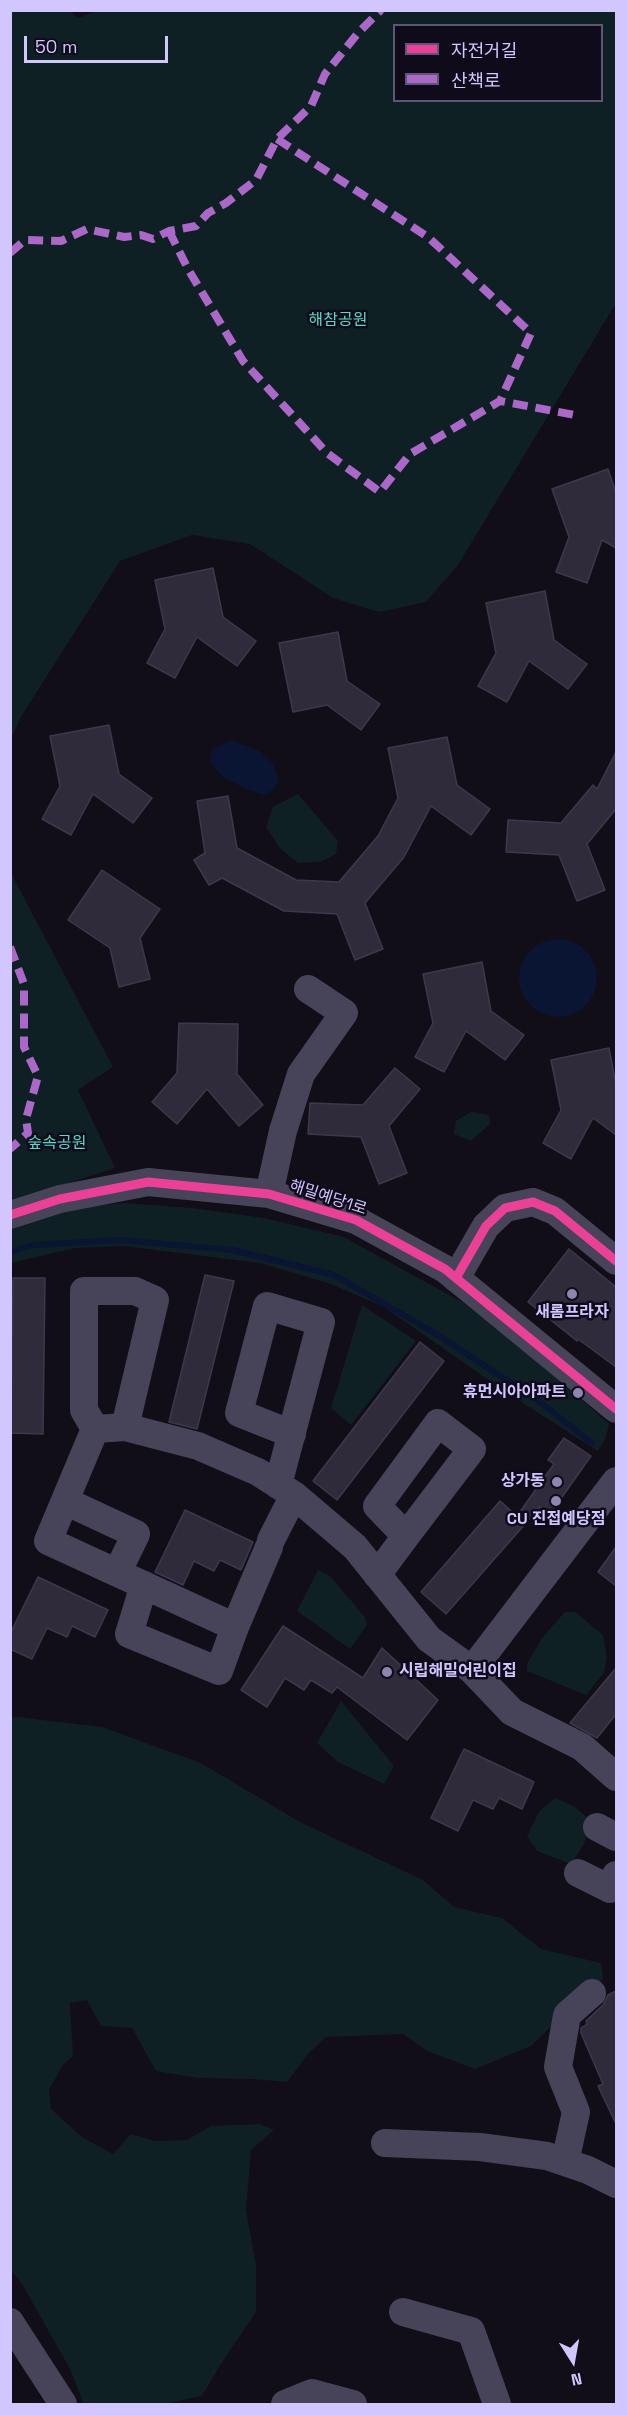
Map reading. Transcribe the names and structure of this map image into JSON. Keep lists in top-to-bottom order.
{
  "streets": {
    "street": ["해밀예당1로"]
  },
  "parks": ["해참공원", "숲속공원"],
  "places": [
    "새롬프라자",
    "휴먼시아아파트",
    "상가동",
    "CU 진접예당점",
    "시립해밀어린이집"
  ],
  "legend": ["자전거길", "산책로"],
  "scale_bar": "50 m",
  "north": "bottom"
}
